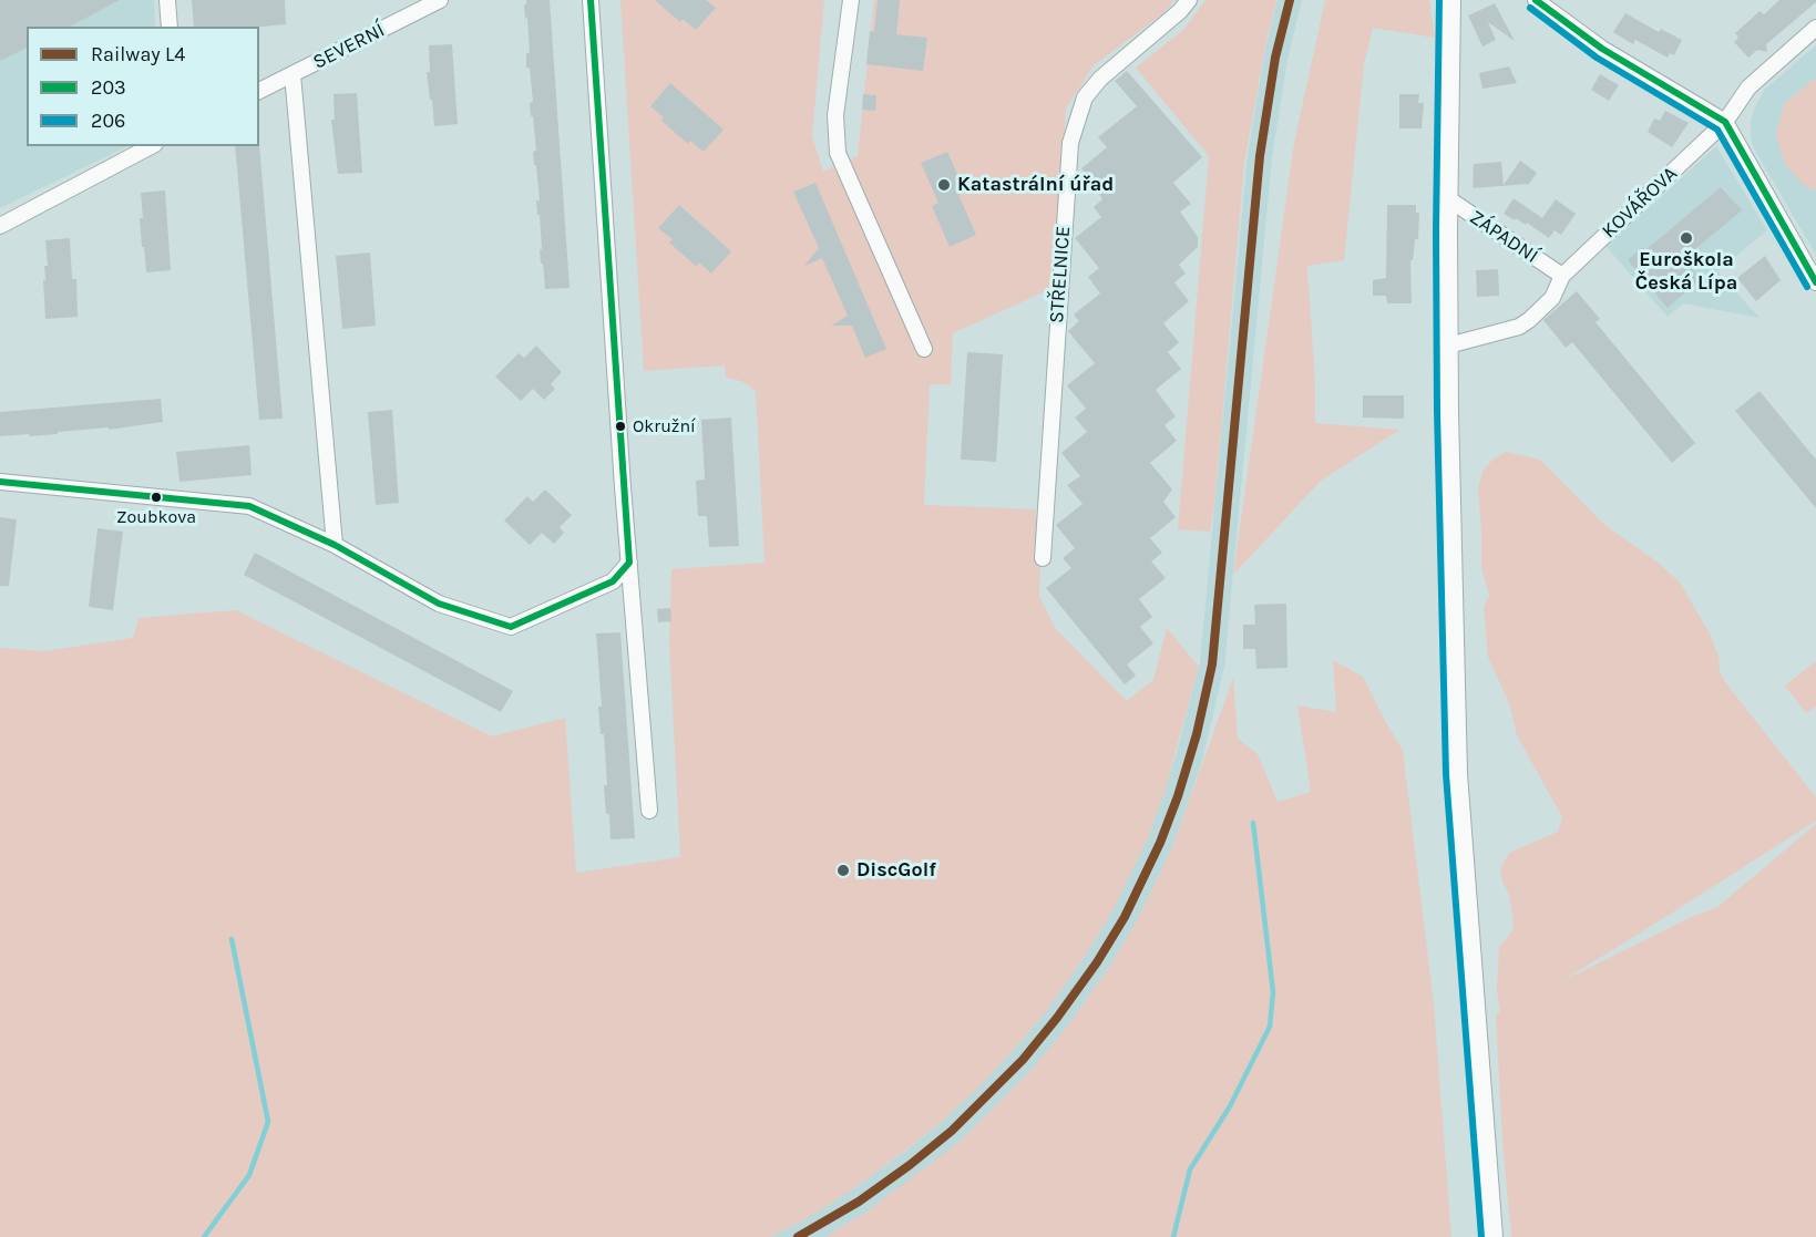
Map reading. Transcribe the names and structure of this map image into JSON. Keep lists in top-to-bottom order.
{
  "streets": {
    "street": [
      "SEVERNÍ",
      "KOVÁŘOVA",
      "ZÁPADNÍ",
      "STŘELNICE"
    ]
  },
  "crossings": [
    ["KOVÁŘOVA", "ZÁPADNÍ"]
  ],
  "places": [
    "Katastrální úřad",
    "Euroškola Česká Lípa",
    "Okružní",
    "Zoubkova",
    "DiscGolf"
  ],
  "lines": ["rail line L4", "transit line 203", "transit line 206"],
  "legend": ["Railway L4", "203", "206"]
}
